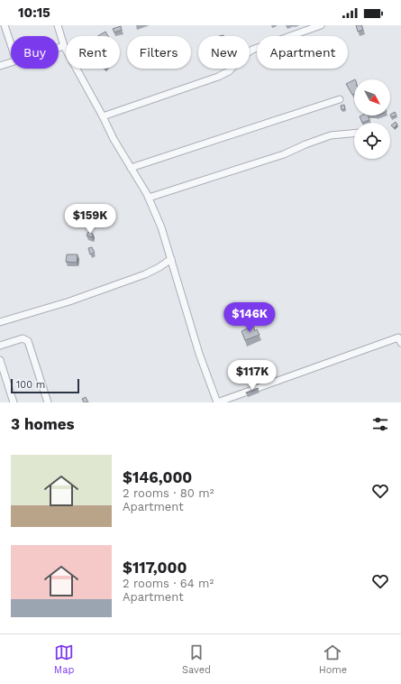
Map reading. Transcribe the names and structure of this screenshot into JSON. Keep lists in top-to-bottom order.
{
  "scale_bar": "100 m",
  "north": "bottom right",
  "page": {
    "status": "10:15",
    "chip": [
      "Buy",
      "Rent",
      "Filters",
      "New",
      "Apartment"
    ],
    "price": ["$159K", "$146K", "$117K"],
    "scale": "100 m",
    "heading": "3 homes",
    "list": [
      {
        "name": "$146,000",
        "note": "2 rooms · 80 m² · Apartment"
      },
      {
        "name": "$117,000",
        "note": "2 rooms · 64 m² · Apartment"
      }
    ],
    "tabs": ["Map", "Saved", "Home"]
  }
}
